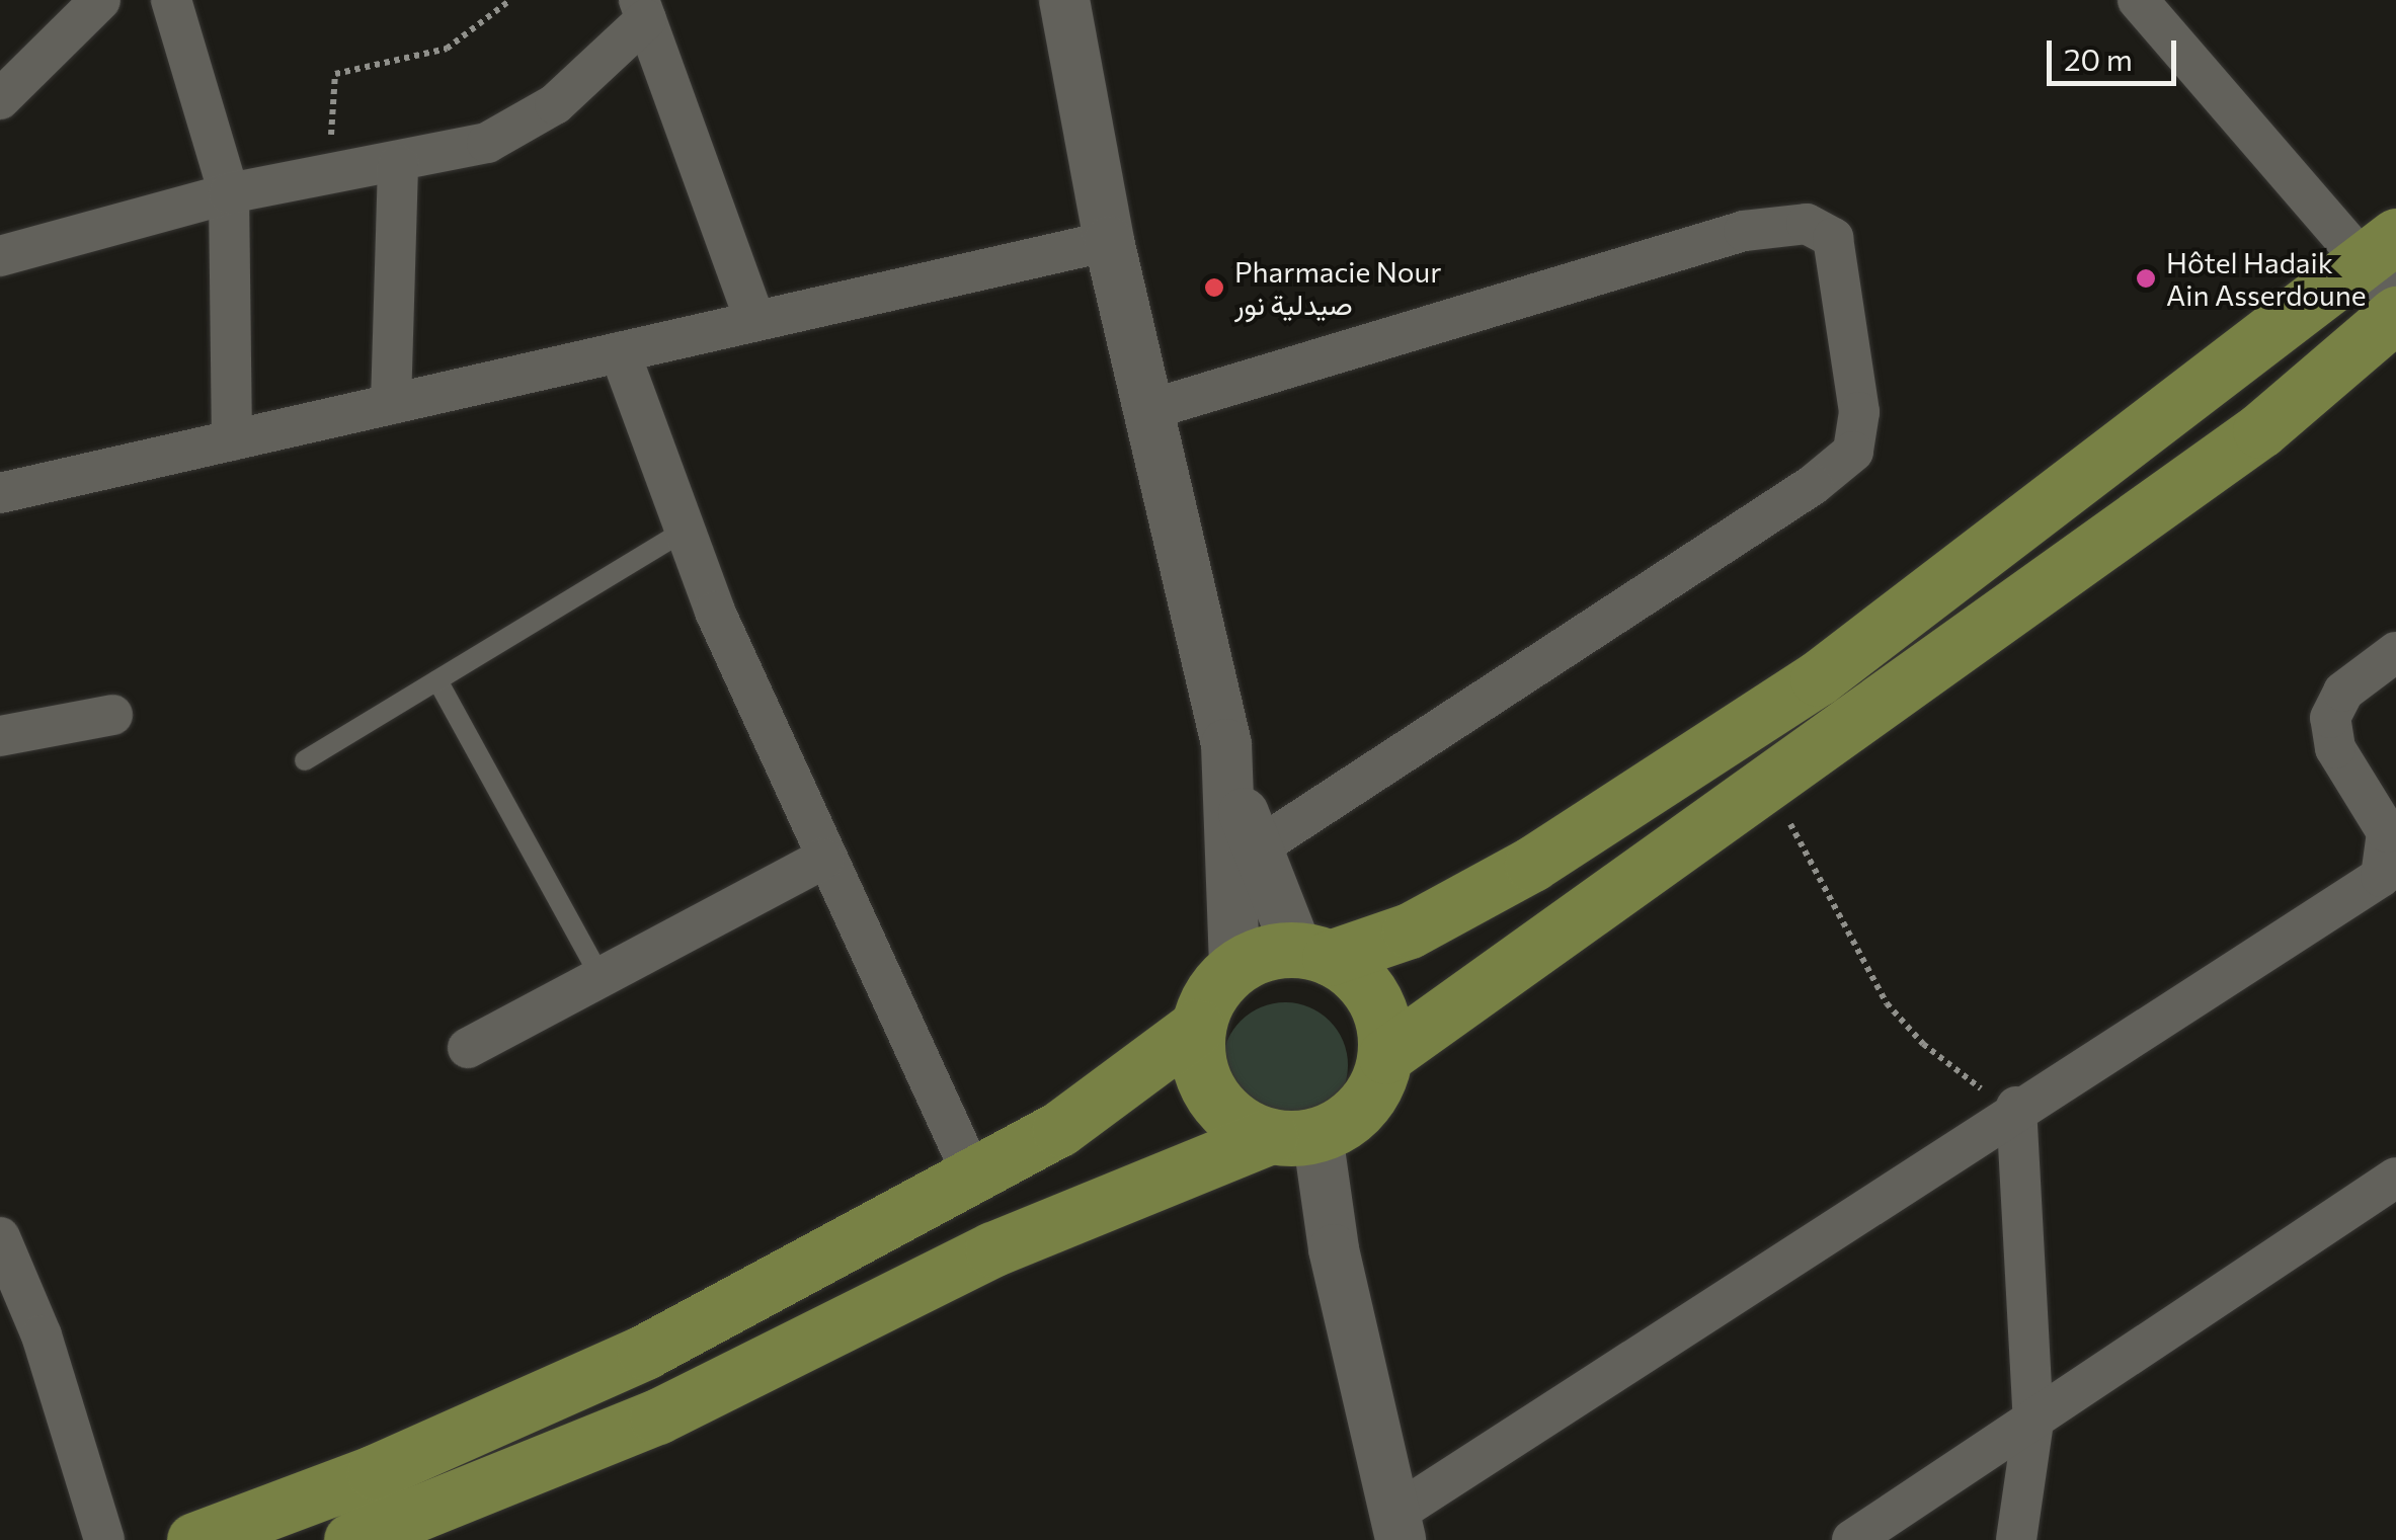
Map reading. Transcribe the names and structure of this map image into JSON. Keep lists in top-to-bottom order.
{
  "places": ["Hôtel Hadaik Ain Asserdoune", "Pharmacie Nour صيدلية نور"],
  "scale_bar": "20 m"
}
